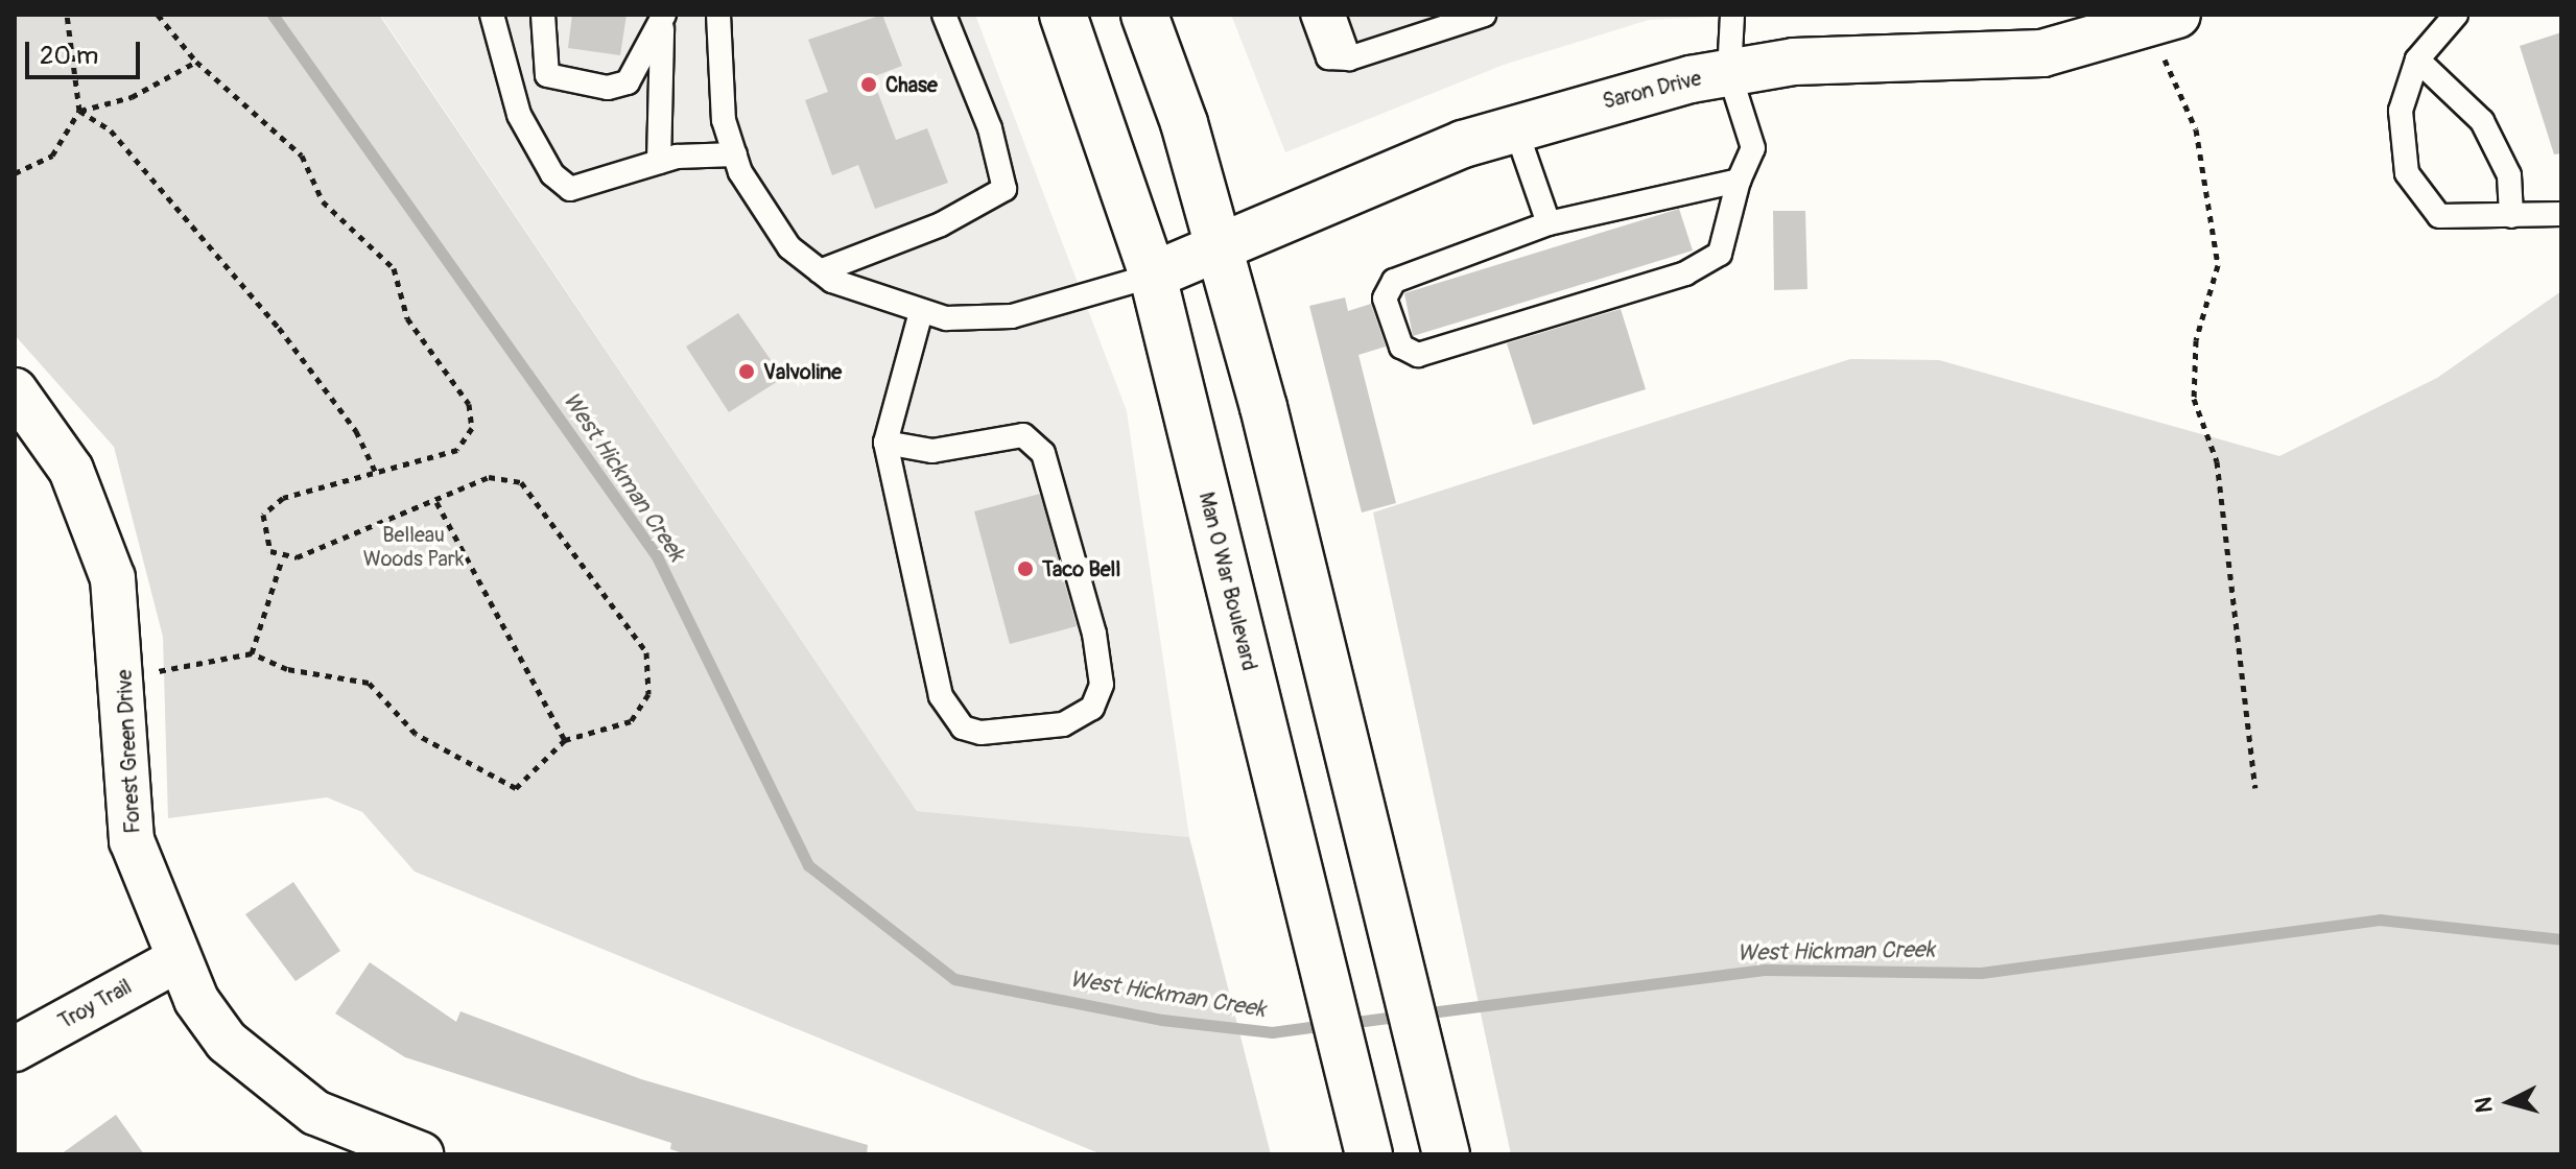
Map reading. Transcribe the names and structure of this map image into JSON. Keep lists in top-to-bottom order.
{
  "streets": {
    "main road": ["Saron Drive", "Man O War Boulevard"],
    "street": ["Forest Green Drive", "Troy Trail"]
  },
  "crossings": [
    ["Saron Drive", "Man O War Boulevard"],
    ["Forest Green Drive", "Troy Trail"]
  ],
  "water": ["West Hickman Creek"],
  "parks": ["Belleau Woods Park"],
  "places": ["Chase", "Valvoline", "Taco Bell"],
  "scale_bar": "20 m",
  "north": "left"
}
